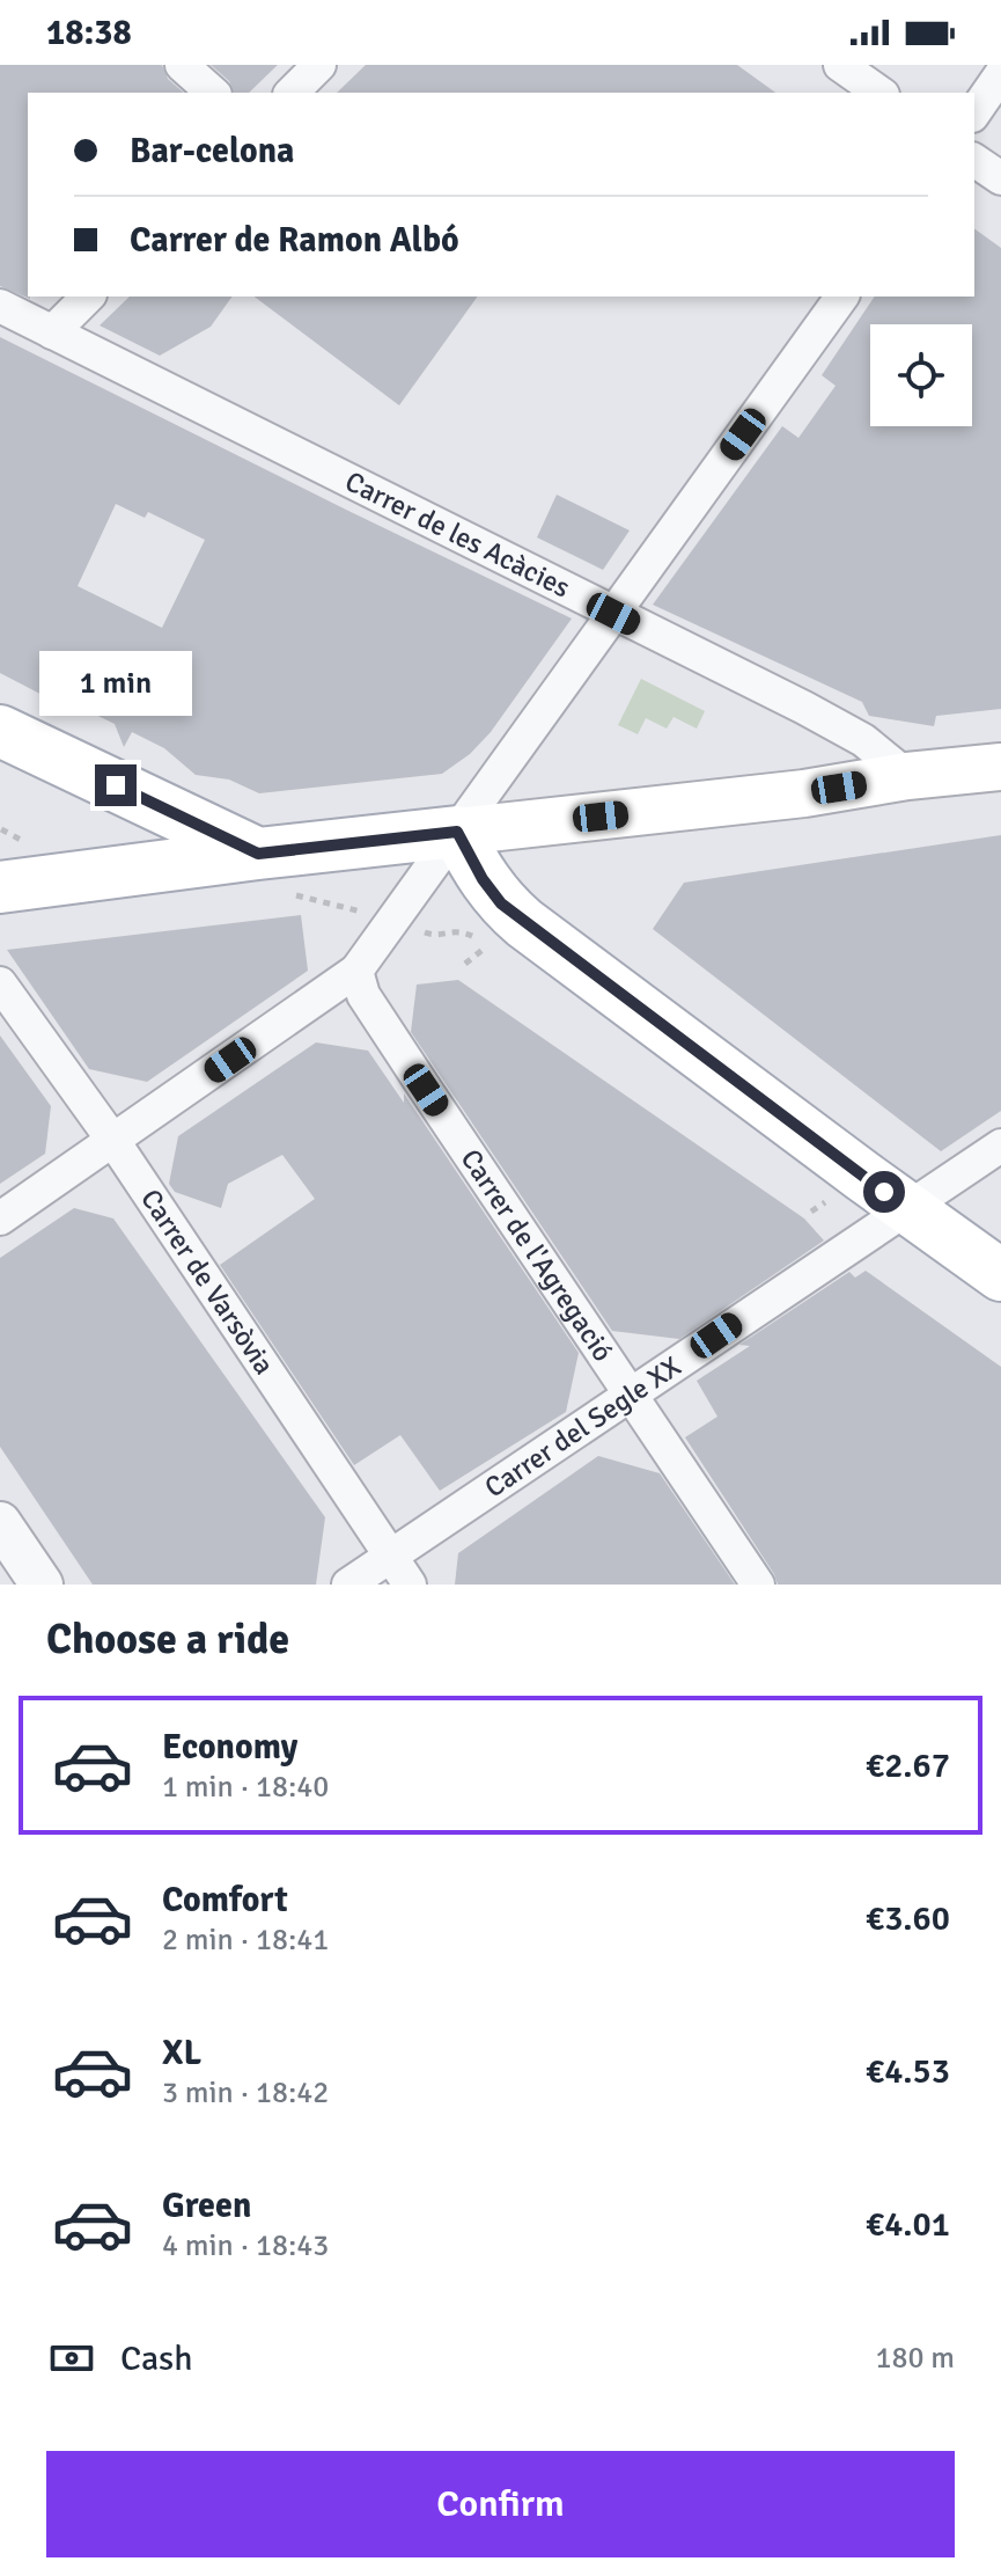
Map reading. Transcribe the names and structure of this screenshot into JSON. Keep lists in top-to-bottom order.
{
  "streets": {
    "street": [
      "Carrer de les Acàcies",
      "Carrer de l'Agregació",
      "Carrer de Varsòvia",
      "Carrer del Segle XX"
    ]
  },
  "crossings": [
    ["Carrer de l'Agregació", "Carrer del Segle XX"],
    ["Carrer de Varsòvia", "Carrer del Segle XX"]
  ],
  "page": {
    "status": "18:38",
    "banner": ["Bar-celona", "Carrer de Ramon Albó"],
    "bubble": "1 min",
    "heading": "Choose a ride",
    "list": [
      {
        "name": "Economy",
        "note": "1 min · 18:40",
        "value": "€2.67"
      },
      {
        "name": "Comfort",
        "note": "2 min · 18:41",
        "value": "€3.60"
      },
      {
        "name": "XL",
        "note": "3 min · 18:42",
        "value": "€4.53"
      },
      {
        "name": "Green",
        "note": "4 min · 18:43",
        "value": "€4.01"
      }
    ],
    "pay": ["Cash", "180 m"],
    "buttons": "Confirm"
  }
}
